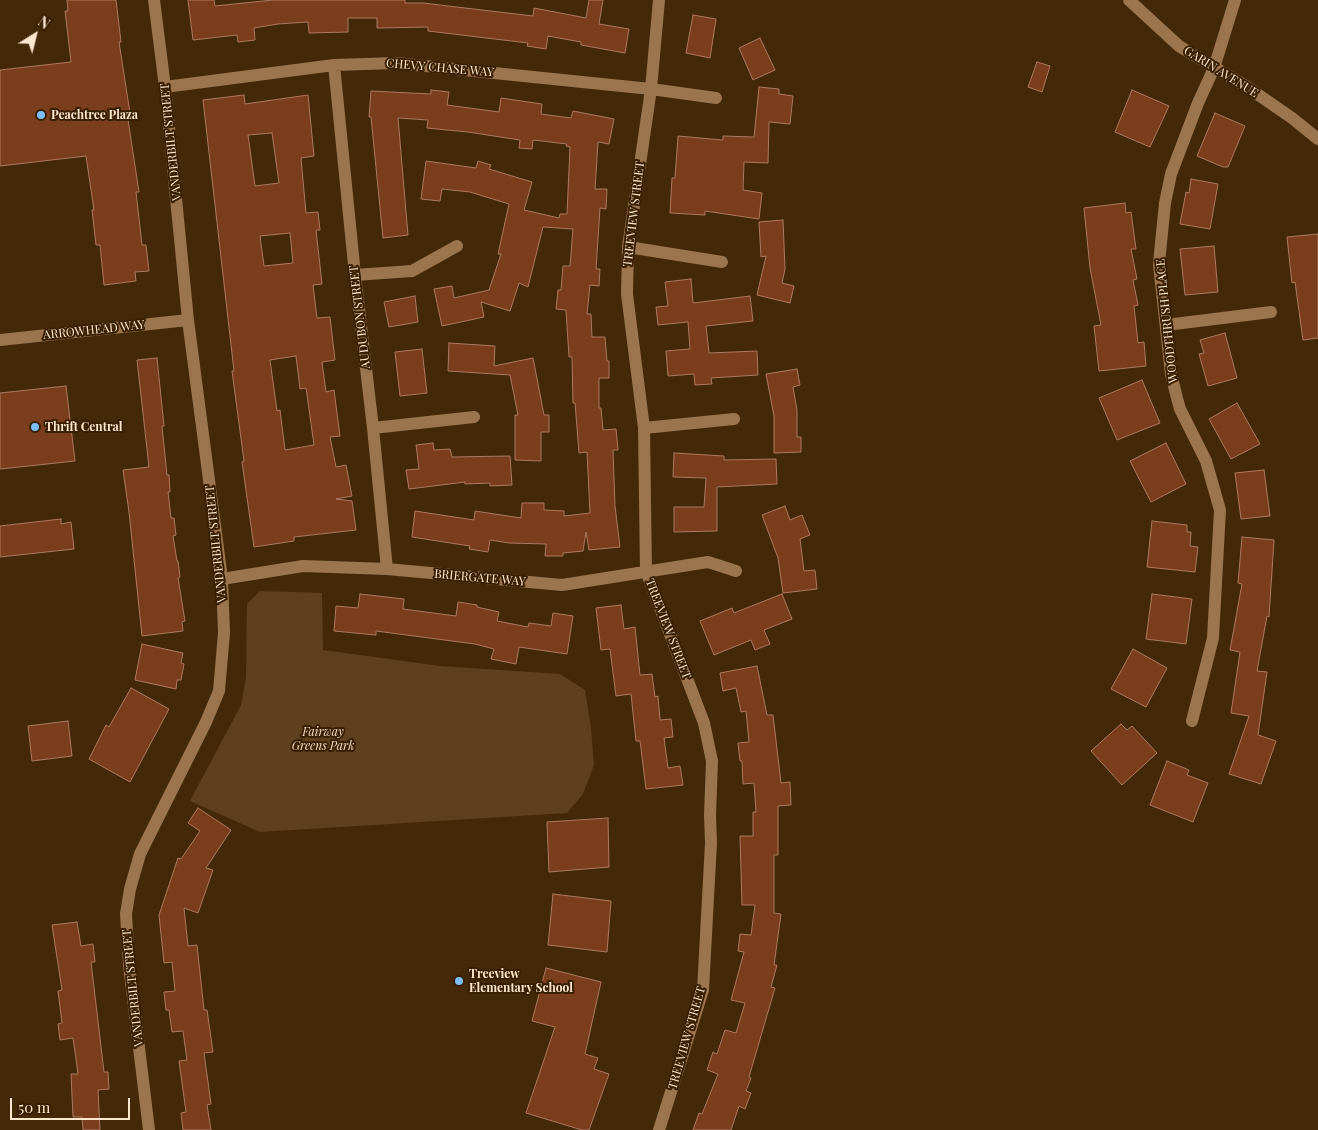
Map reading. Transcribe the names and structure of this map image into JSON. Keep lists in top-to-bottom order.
{
  "streets": {
    "street": [
      "CHEVY CHASE WAY",
      "GARIN AVENUE",
      "VANDERBILT STREET",
      "TREEVIEW STREET",
      "AUDUBON STREET",
      "WOODTHRUSH PLACE",
      "ARROWHEAD WAY",
      "BRIERGATE WAY"
    ]
  },
  "crossings": [
    ["CHEVY CHASE WAY", "VANDERBILT STREET"],
    ["CHEVY CHASE WAY", "TREEVIEW STREET"],
    ["CHEVY CHASE WAY", "AUDUBON STREET"],
    ["GARIN AVENUE", "WOODTHRUSH PLACE"],
    ["VANDERBILT STREET", "ARROWHEAD WAY"],
    ["VANDERBILT STREET", "BRIERGATE WAY"],
    ["TREEVIEW STREET", "BRIERGATE WAY"],
    ["AUDUBON STREET", "BRIERGATE WAY"]
  ],
  "parks": ["Fairway Greens Park"],
  "places": ["Peachtree Plaza", "Thrift Central", "Treeview Elementary School"],
  "scale_bar": "50 m",
  "north": "top right"
}
